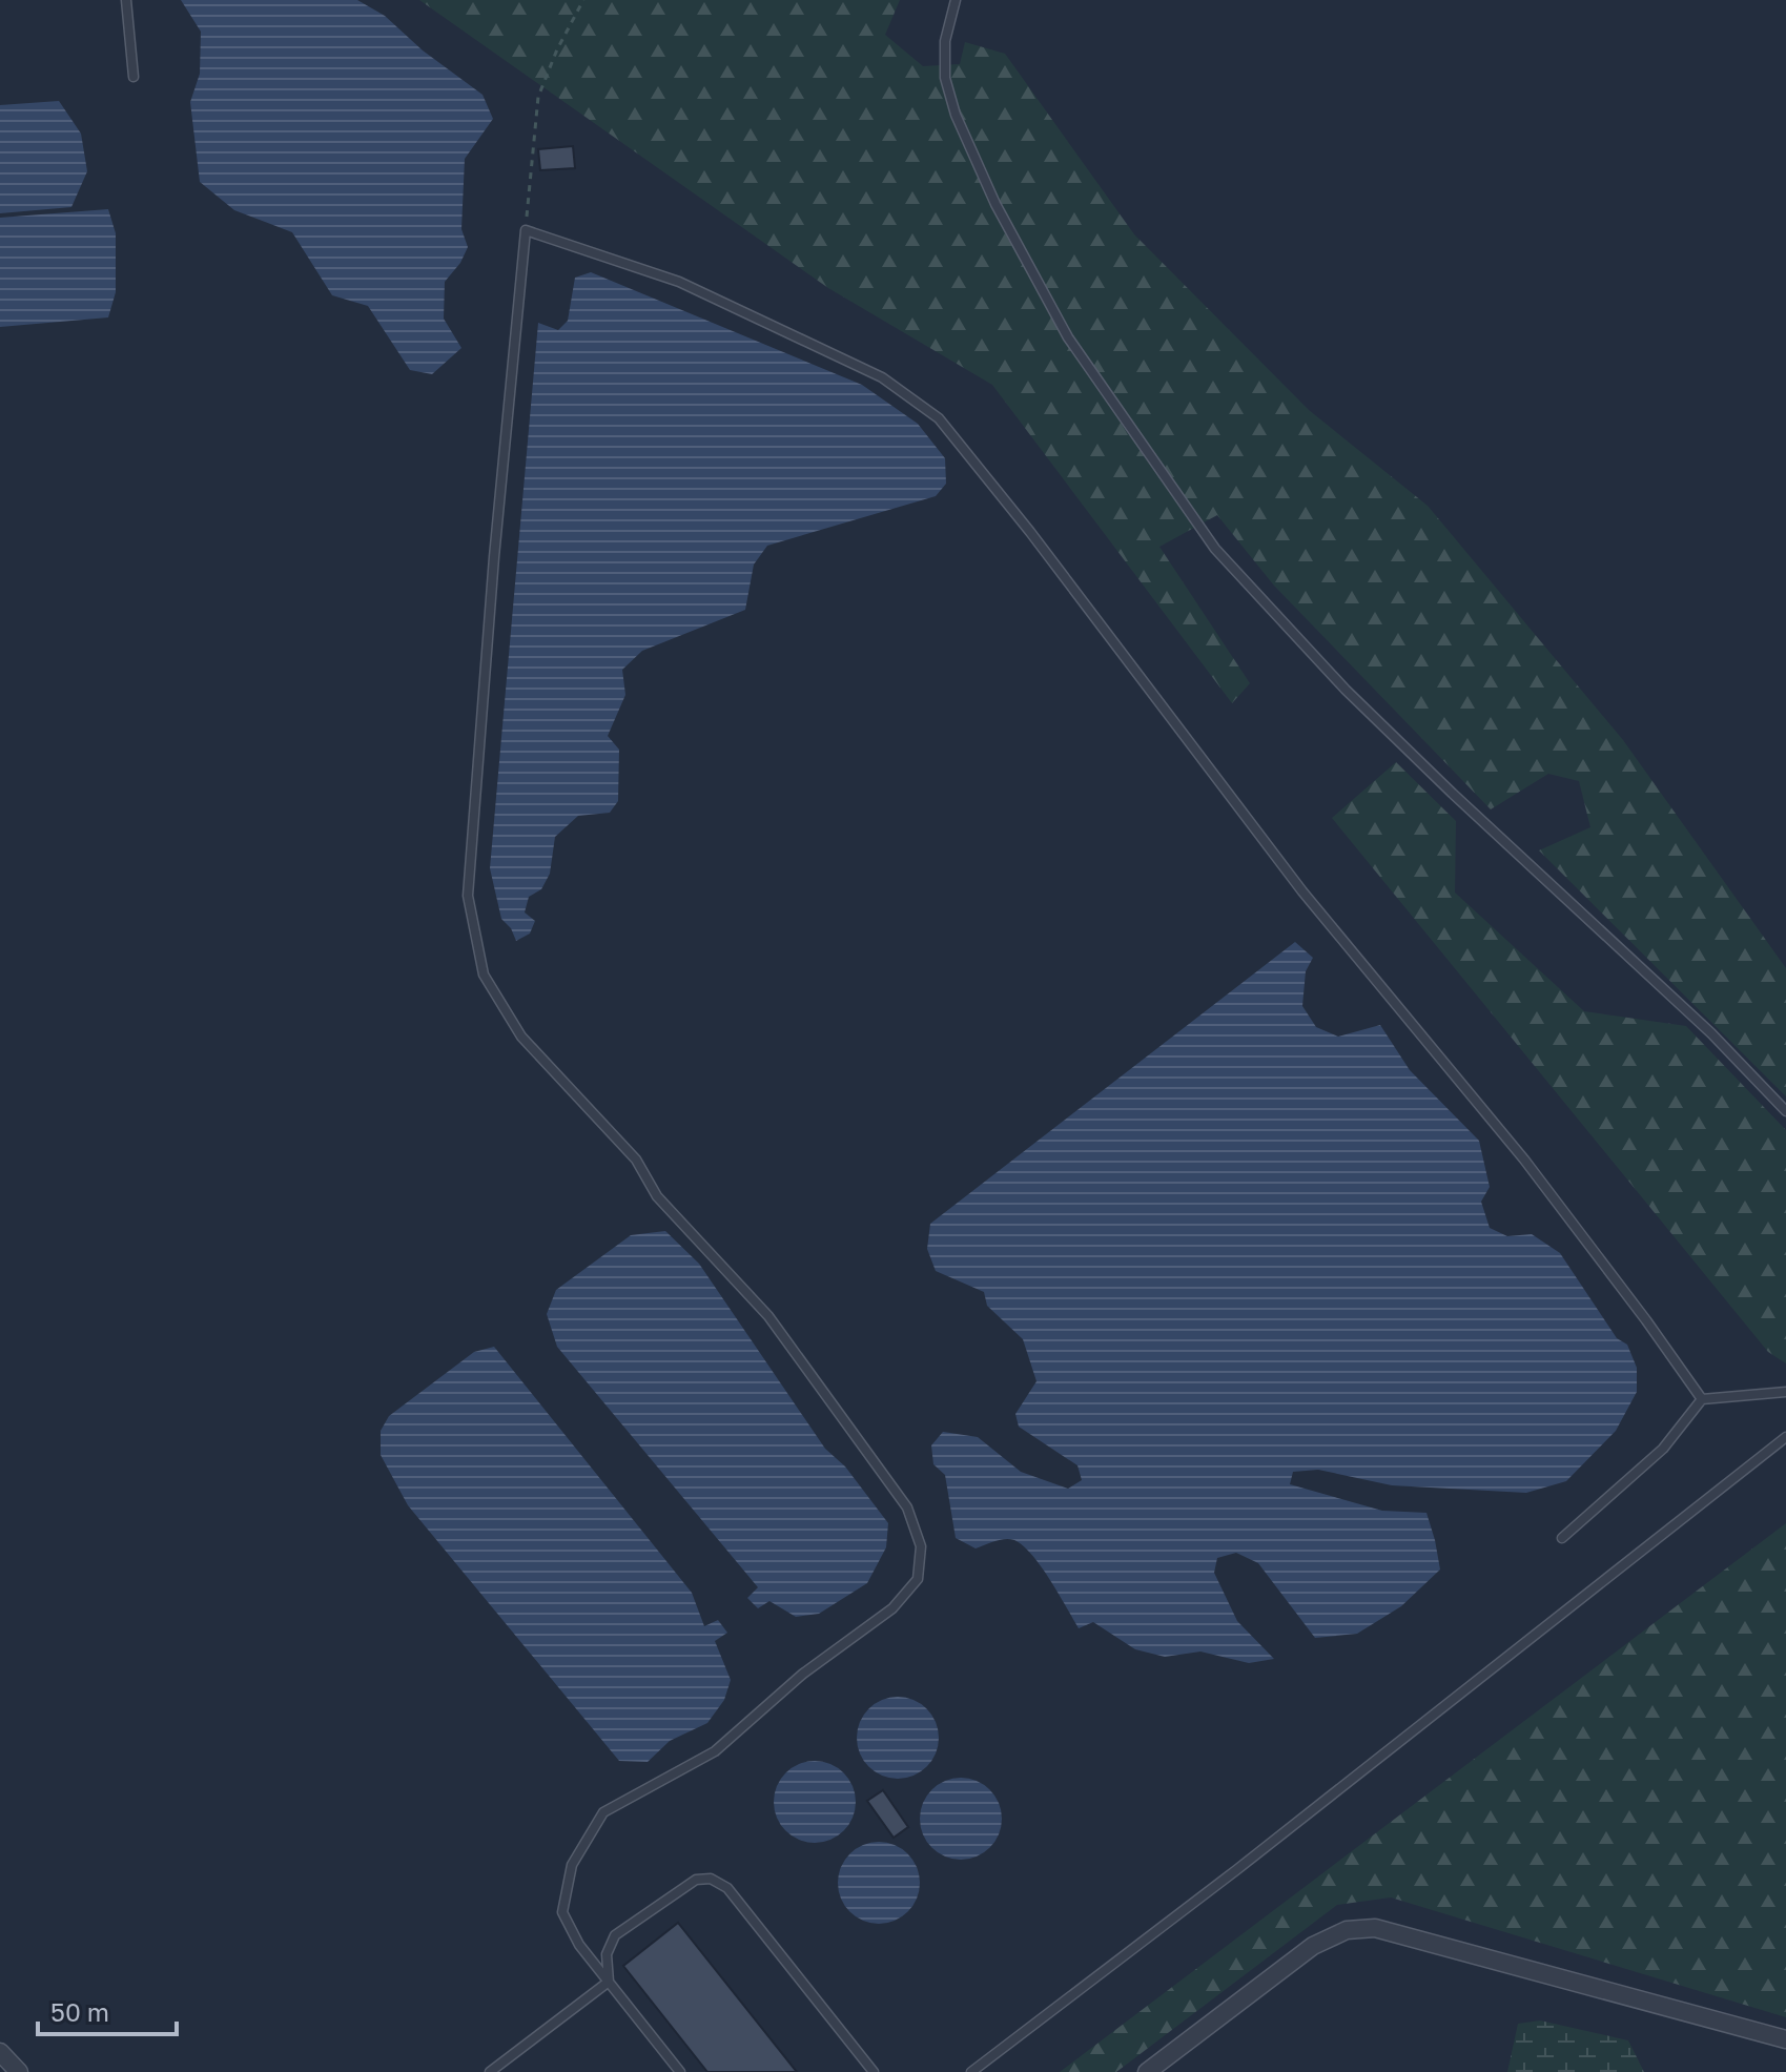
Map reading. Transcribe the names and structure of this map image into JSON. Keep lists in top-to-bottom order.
{
  "scale_bar": "50 m"
}
